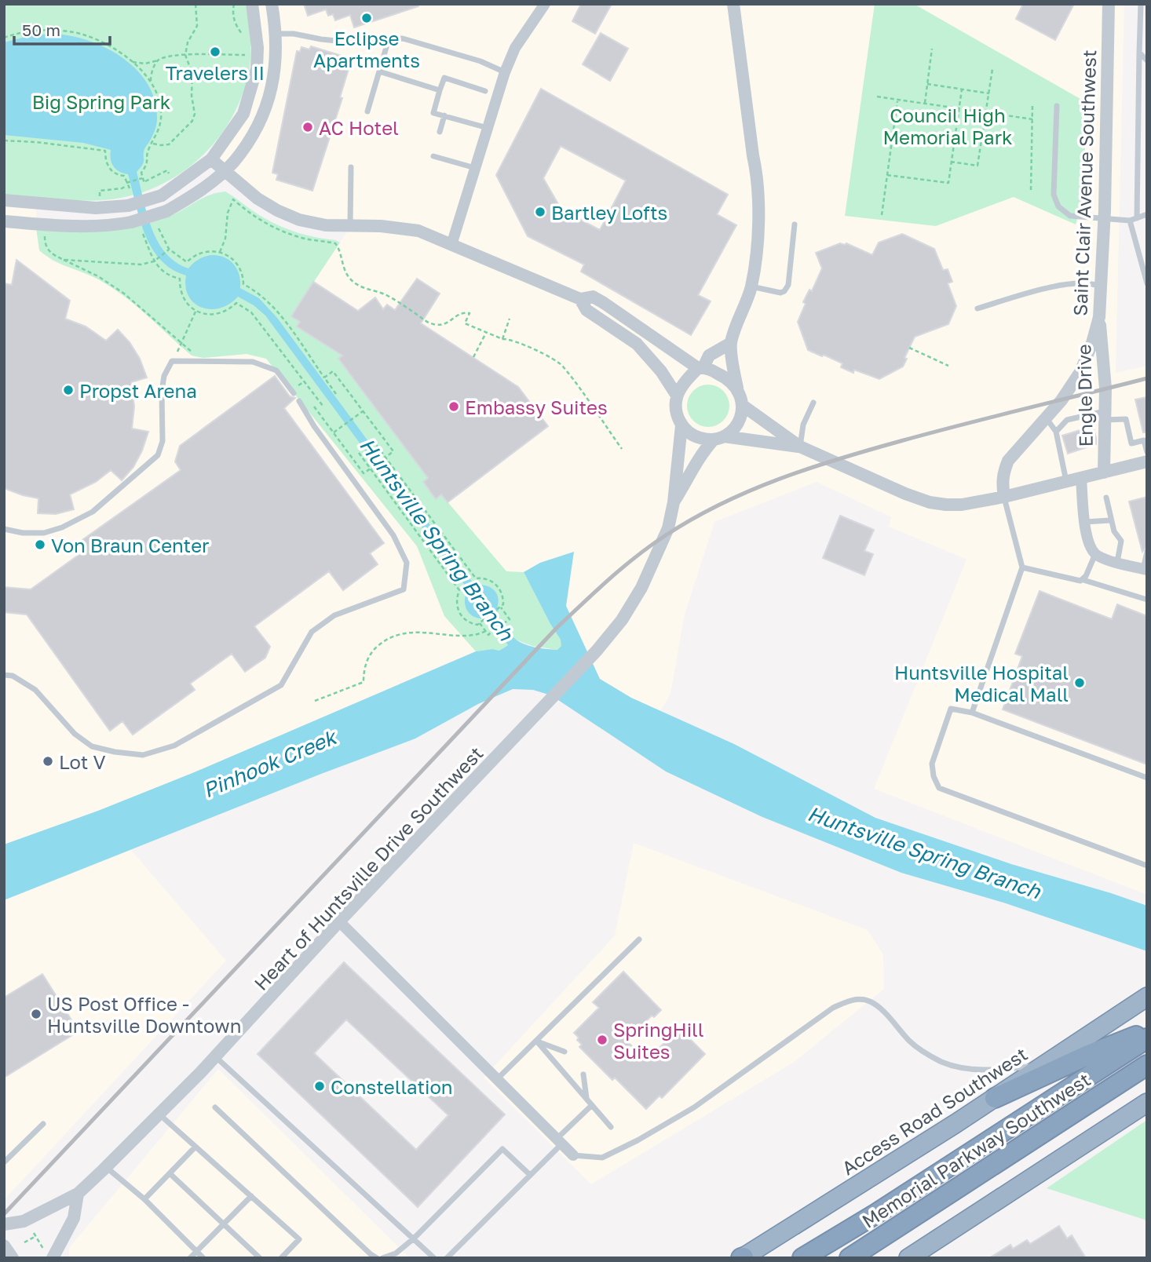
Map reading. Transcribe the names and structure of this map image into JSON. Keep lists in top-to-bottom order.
{
  "streets": {
    "highway": ["Access Road Southwest", "Memorial Parkway Southwest"],
    "street": ["Saint Clair Avenue Southwest", "Engle Drive", "Heart of Huntsville Drive Southwest"]
  },
  "crossings": [
    ["Saint Clair Avenue Southwest", "Engle Drive"]
  ],
  "water": ["Huntsville Spring Branch", "Pinhook Creek"],
  "parks": ["Big Spring Park", "Council High Memorial Park"],
  "places": [
    "Eclipse Apartments",
    "Travelers II",
    "AC Hotel",
    "Bartley Lofts",
    "Propst Arena",
    "Embassy Suites",
    "Von Braun Center",
    "Huntsville Hospital Medical Mall",
    "Lot V",
    "US Post Office - Huntsville Downtown",
    "SpringHill Suites",
    "Constellation"
  ],
  "scale_bar": "50 m"
}
